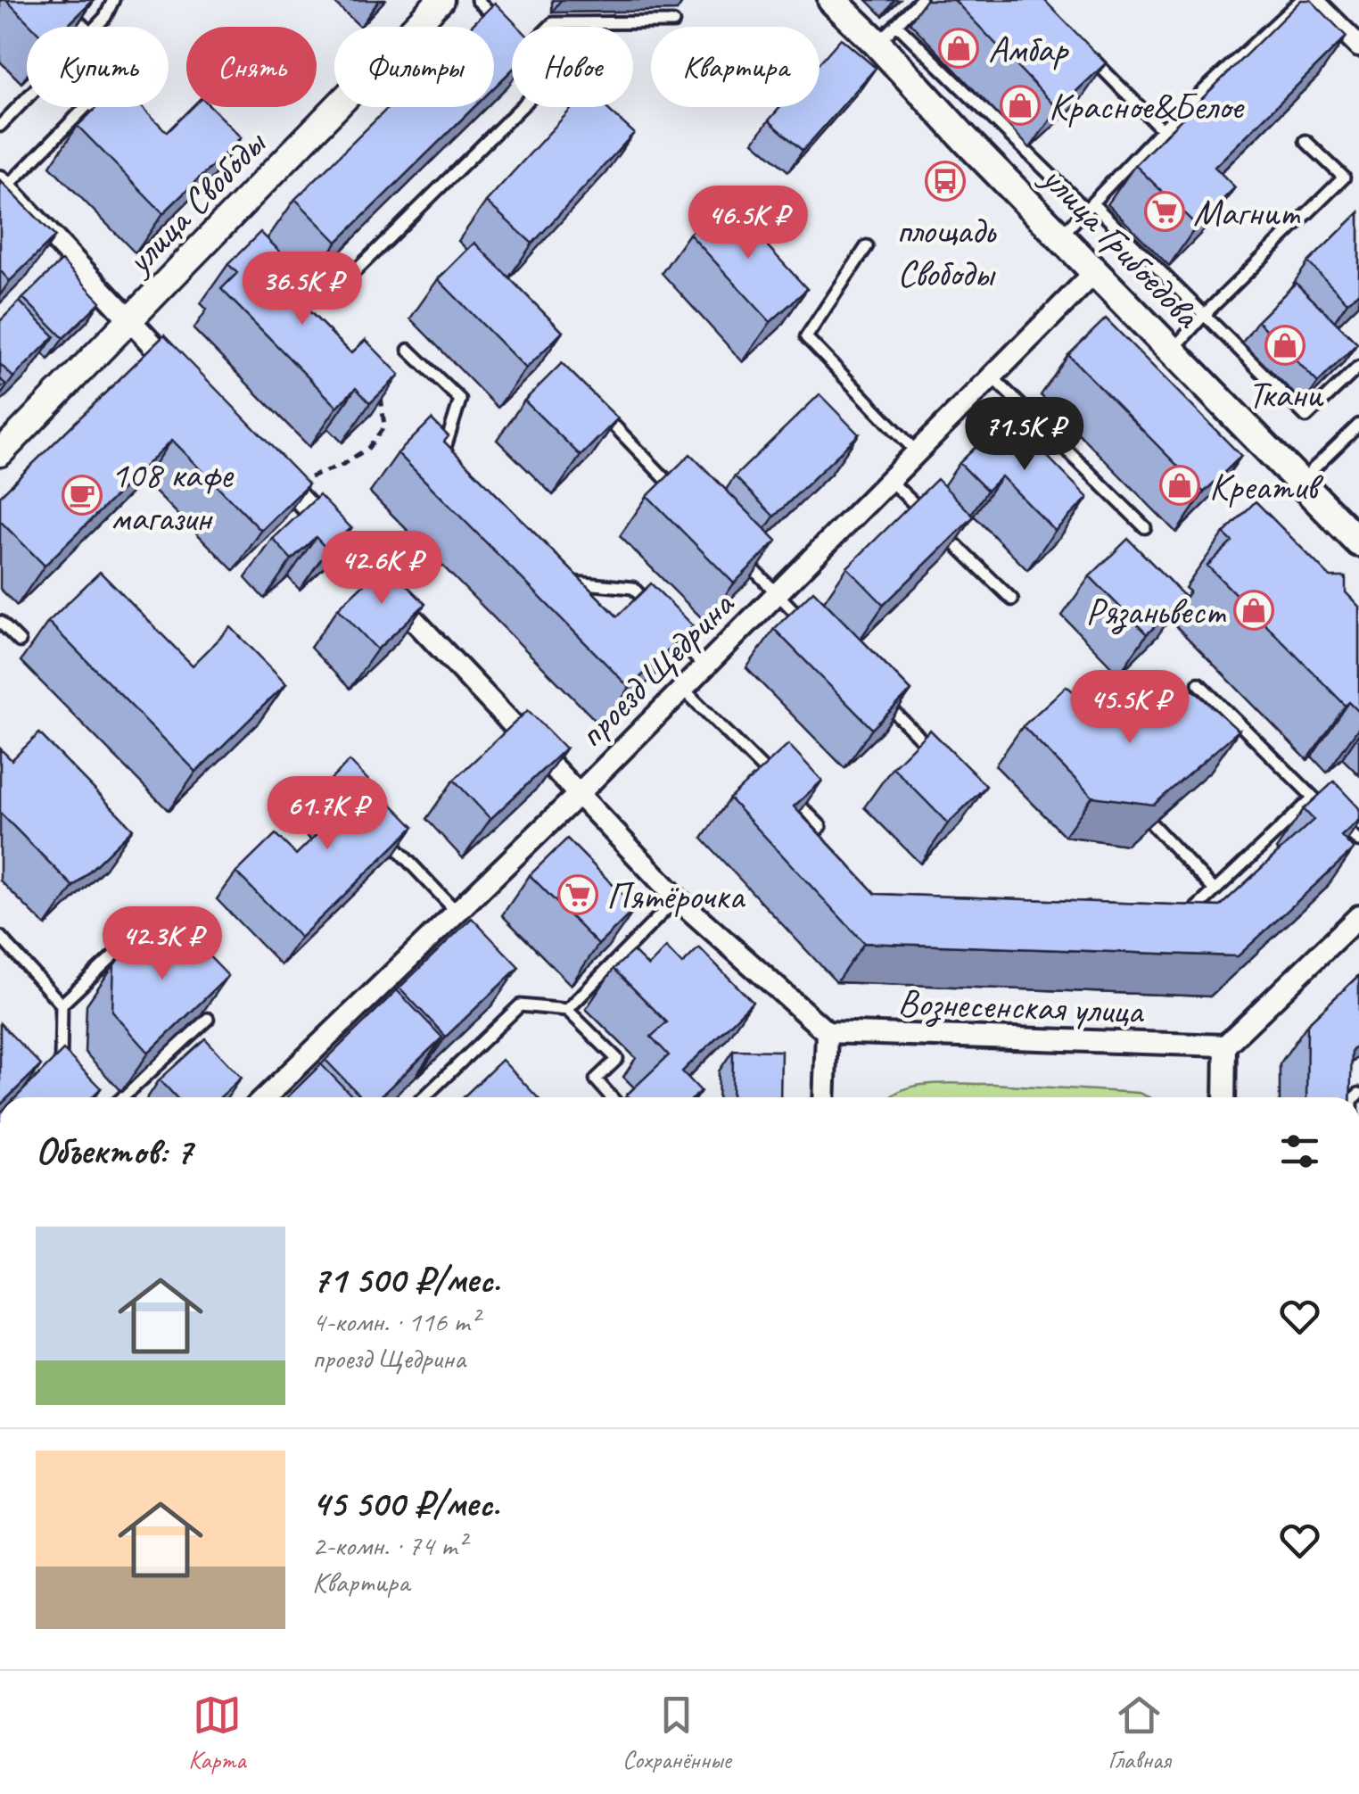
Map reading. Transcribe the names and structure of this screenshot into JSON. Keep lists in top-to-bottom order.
{
  "streets": {
    "main road": ["улица Грибоедова"],
    "street": ["улица Свободы", "проезд Щедрина", "Вознесенская улица"]
  },
  "crossings": [
    ["улица Грибоедова", "проезд Щедрина"]
  ],
  "places": {
    "shop": [
      "Амбар",
      "Красное&Белое",
      "Ткани",
      "Креатив",
      "Рязаньвест"
    ],
    "bus stop": ["площадь Свободы"],
    "supermarket": ["Магнит", "Пятёрочка"],
    "cafe": ["108 кафе магазин"]
  },
  "page": {
    "chip": [
      "Купить",
      "Снять",
      "Фильтры",
      "Новое",
      "Квартира"
    ],
    "price": [
      "46.5K ₽",
      "36.5K ₽",
      "71.5K ₽",
      "42.6K ₽",
      "45.5K ₽",
      "61.7K ₽",
      "42.3K ₽"
    ],
    "heading": "Объектов: 7",
    "list": [
      {
        "name": "71 500 ₽/мес.",
        "note": "4-комн. · 116 m² · проезд Щедрина"
      },
      {
        "name": "45 500 ₽/мес.",
        "note": "2-комн. · 74 m² · Квартира"
      }
    ],
    "tabs": ["Карта", "Сохранённые", "Главная"]
  }
}
